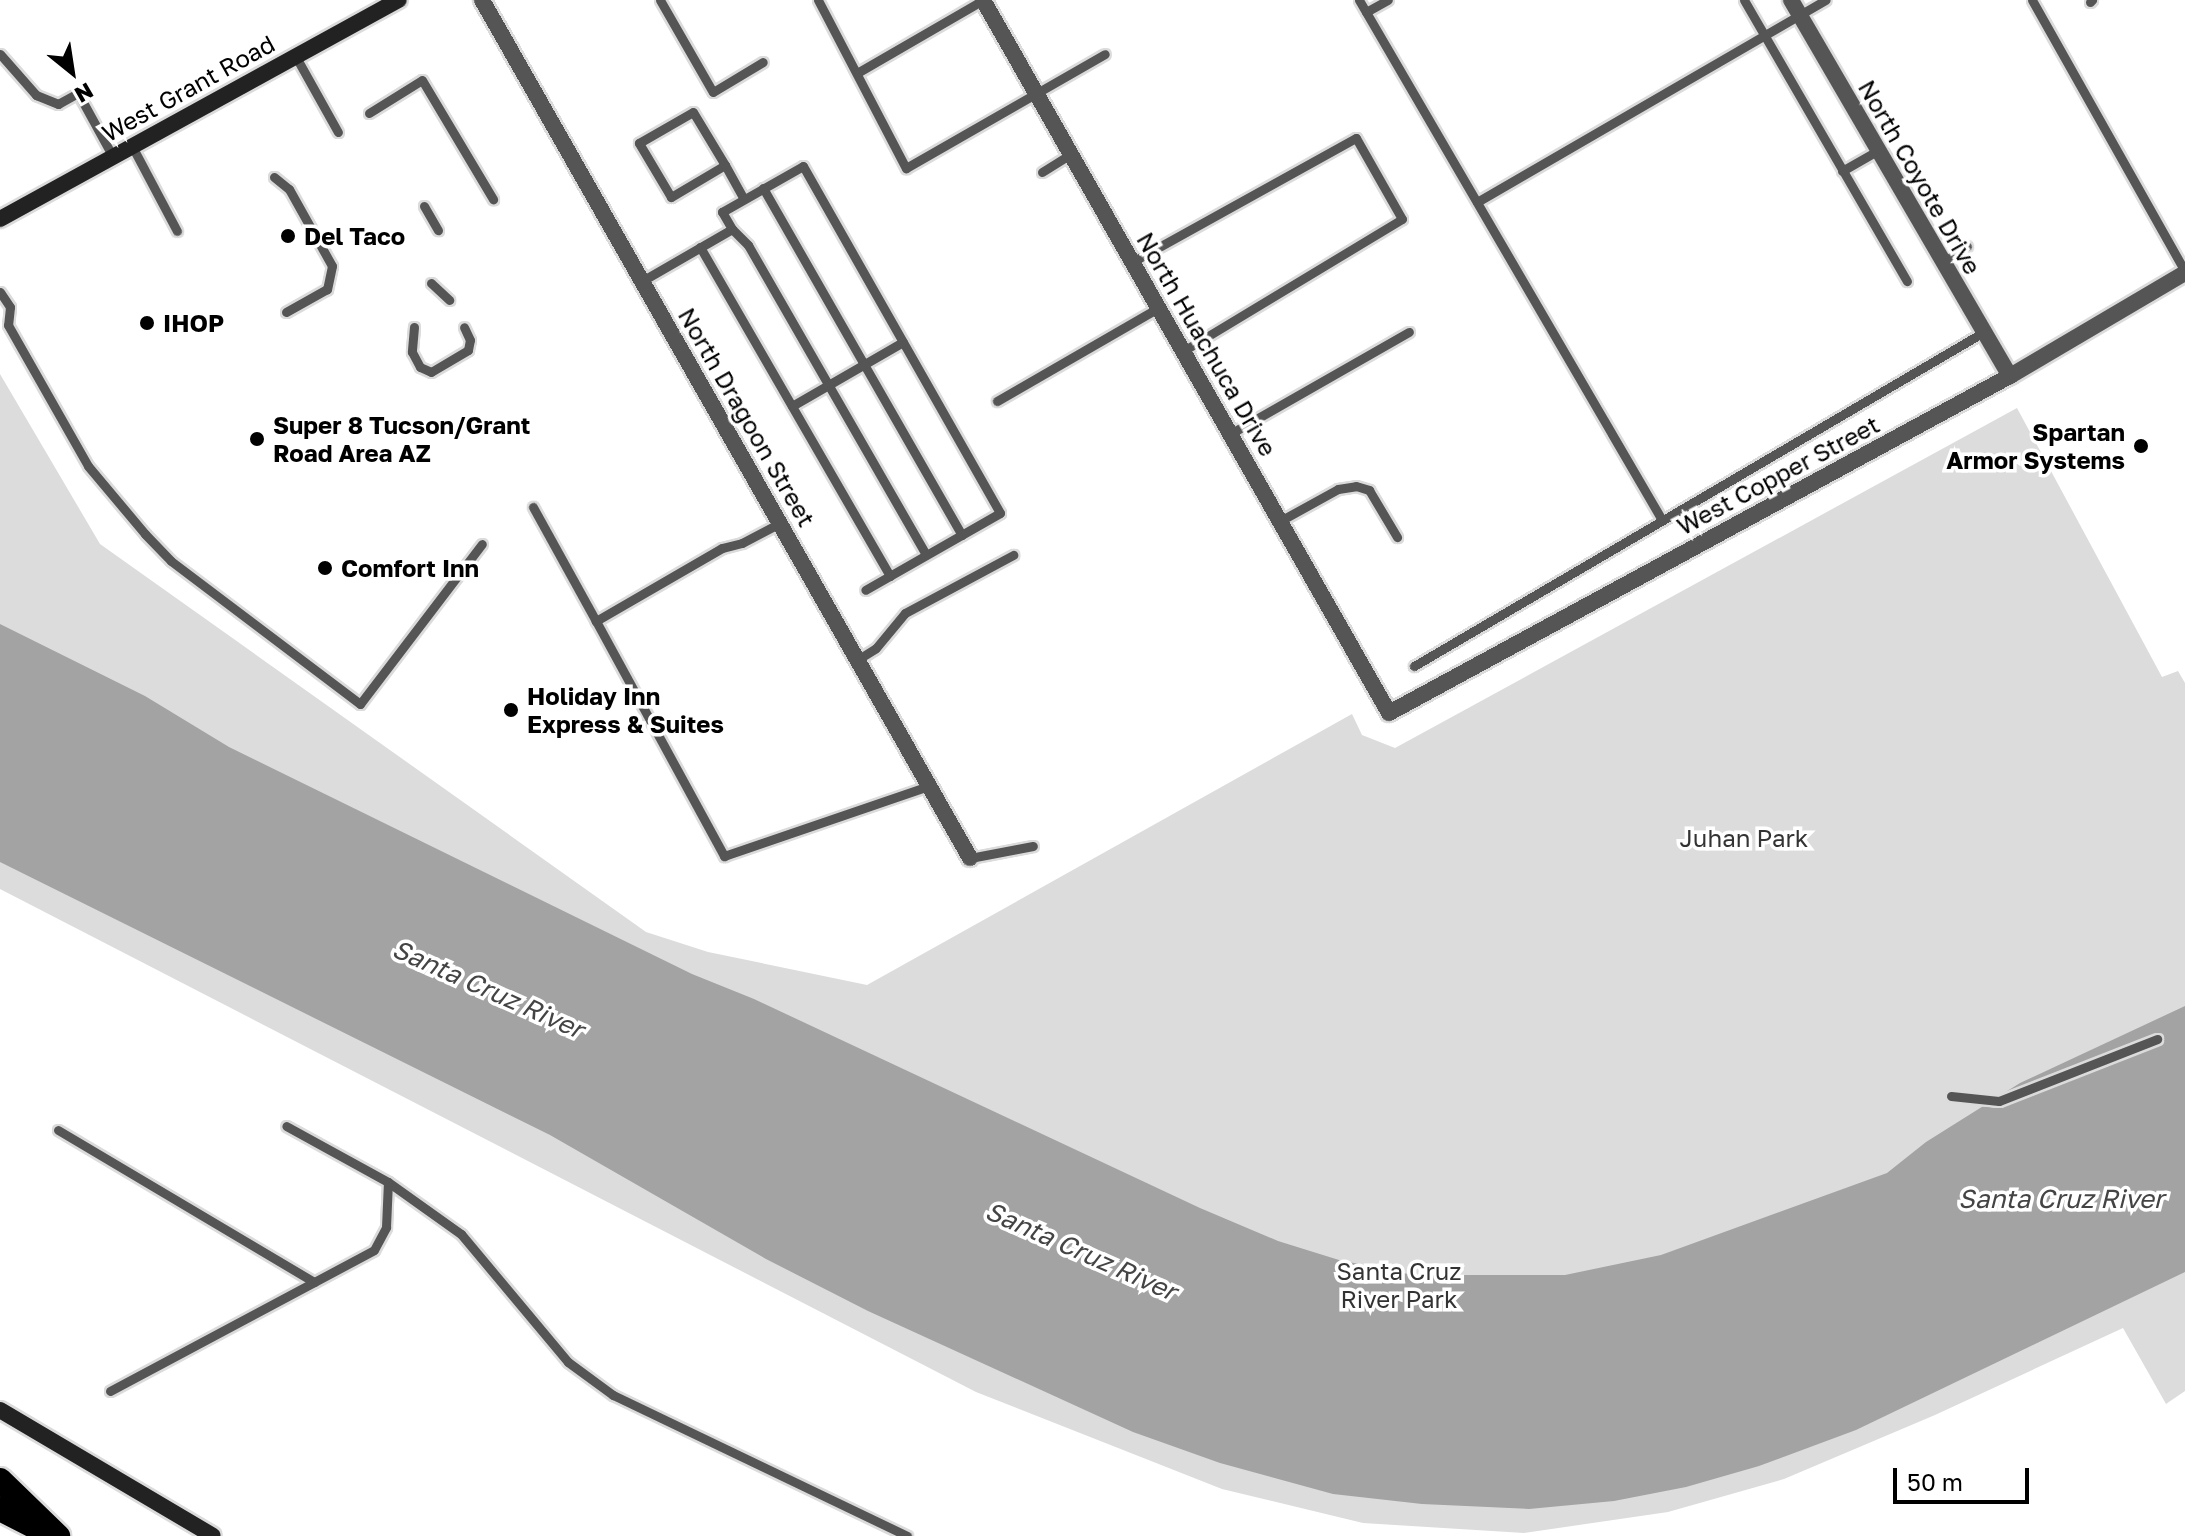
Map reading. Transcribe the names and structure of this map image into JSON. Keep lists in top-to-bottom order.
{
  "streets": {
    "main road": ["West Grant Road"],
    "street": [
      "North Coyote Drive",
      "North Huachuca Drive",
      "North Dragoon Street",
      "West Copper Street"
    ]
  },
  "crossings": [
    ["North Coyote Drive", "West Copper Street"],
    ["North Huachuca Drive", "West Copper Street"]
  ],
  "water": ["Santa Cruz River"],
  "parks": ["Juhan Park", "Santa Cruz River Park"],
  "places": [
    "Del Taco",
    "IHOP",
    "Super 8 Tucson/Grant Road Area AZ",
    "Spartan Armor Systems",
    "Comfort Inn",
    "Holiday Inn Express & Suites"
  ],
  "scale_bar": "50 m",
  "north": "bottom right"
}
